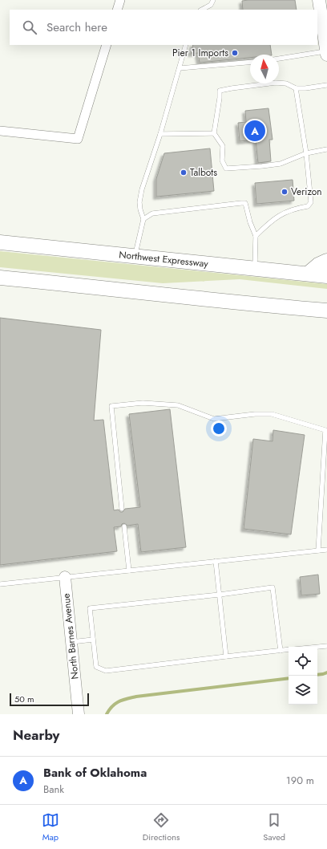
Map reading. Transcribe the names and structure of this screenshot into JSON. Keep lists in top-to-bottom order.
{
  "streets": {
    "highway": ["Northwest Expressway"],
    "street": ["North Barnes Avenue"]
  },
  "places": ["Pier 1 Imports", "Talbots", "Verizon"],
  "scale_bar": "50 m",
  "north": "top",
  "page": {
    "search": "Search here",
    "pins": "A",
    "scale": "50 m",
    "heading": "Nearby",
    "list": [
      {
        "mark": "A",
        "name": "Bank of Oklahoma",
        "note": "Bank",
        "value": "190 m"
      }
    ],
    "nav": ["Map", "Directions", "Saved"]
  }
}
